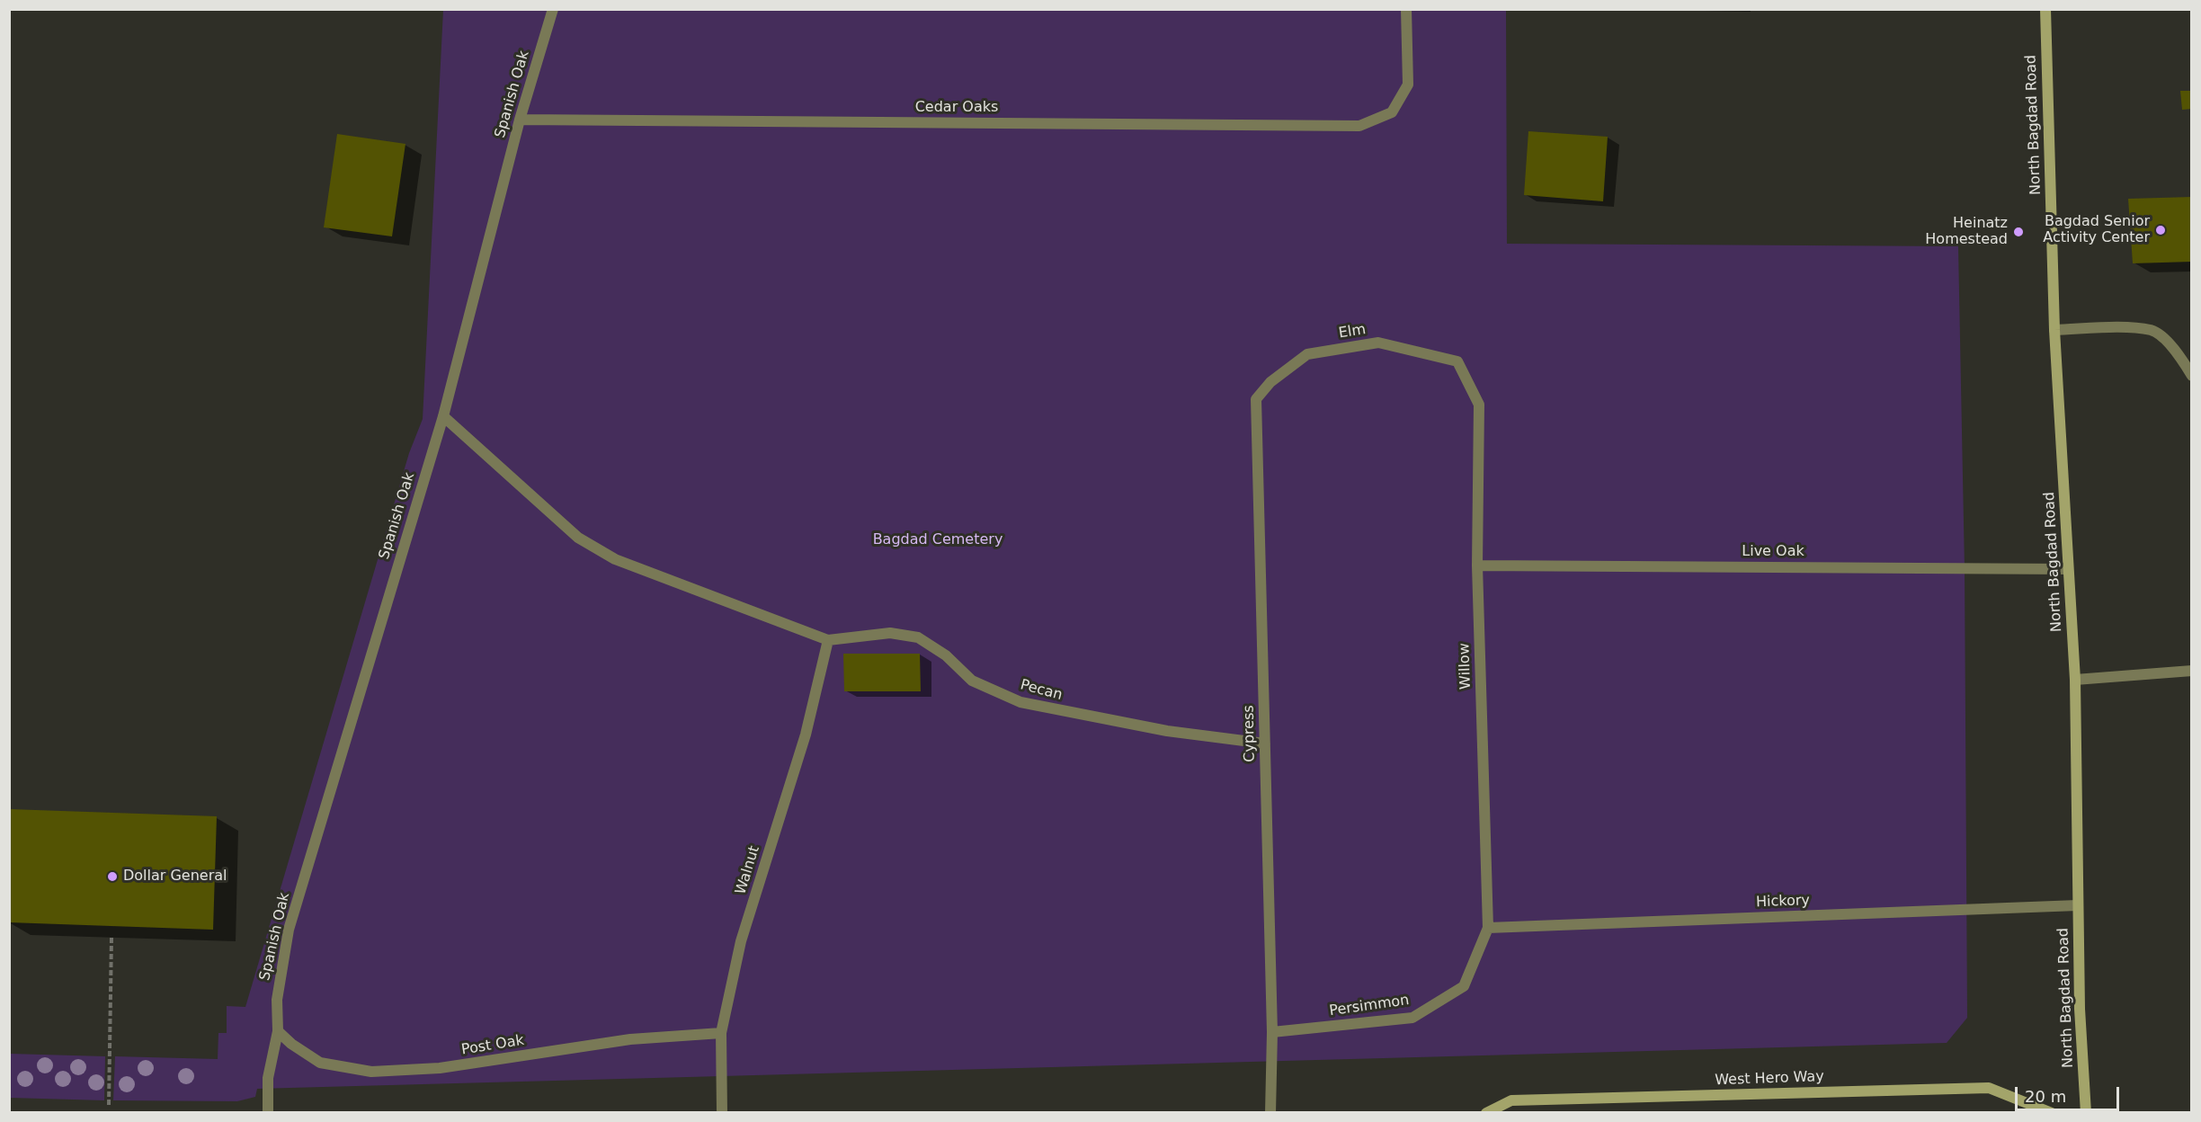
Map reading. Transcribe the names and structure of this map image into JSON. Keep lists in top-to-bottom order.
{
  "streets": {
    "main road": ["North Bagdad Road", "West Hero Way"],
    "lane": [
      "Spanish Oak",
      "Cedar Oaks",
      "Elm",
      "Live Oak",
      "Willow",
      "Pecan",
      "Cypress",
      "Walnut",
      "Hickory",
      "Persimmon",
      "Post Oak"
    ]
  },
  "crossings": [
    ["Spanish Oak", "Cedar Oaks"],
    ["Spanish Oak", "Post Oak"],
    ["North Bagdad Road", "Live Oak"],
    ["North Bagdad Road", "Hickory"],
    ["Elm", "Willow"],
    ["Elm", "Cypress"],
    ["Live Oak", "Willow"],
    ["Willow", "Hickory"],
    ["Willow", "Persimmon"],
    ["Pecan", "Cypress"],
    ["Pecan", "Walnut"],
    ["Cypress", "Persimmon"],
    ["Walnut", "Post Oak"],
    ["Hickory", "Persimmon"]
  ],
  "parks": ["Bagdad Cemetery"],
  "places": ["Bagdad Senior Activity Center", "Heinatz Homestead", "Dollar General"],
  "scale_bar": "20 m"
}
